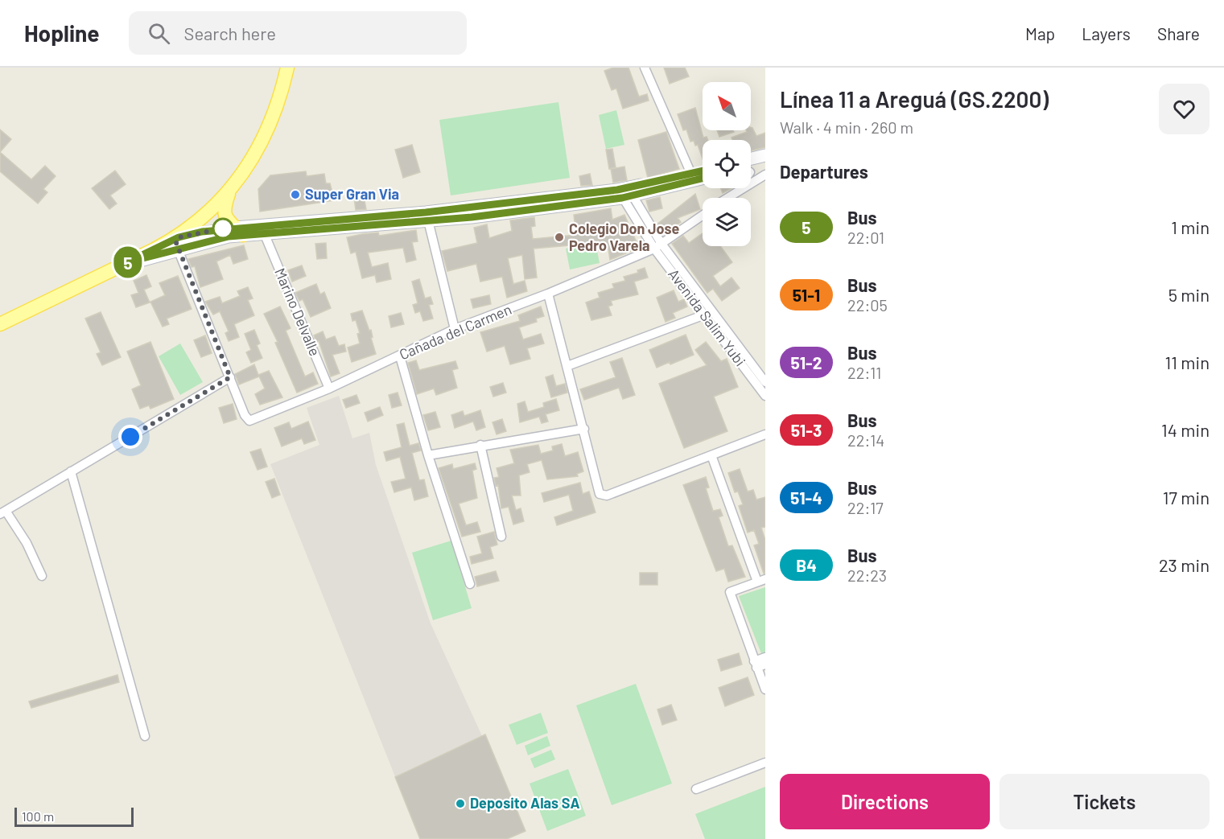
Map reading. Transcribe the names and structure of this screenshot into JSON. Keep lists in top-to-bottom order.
{
  "streets": {
    "street": ["Marino Delvalle", "Avenida Salim Yubi", "Cañada del Carmen"]
  },
  "crossings": [
    ["Marino Delvalle", "Cañada del Carmen"],
    ["Avenida Salim Yubi", "Cañada del Carmen"]
  ],
  "places": ["Super Gran Via", "Colegio Don Jose Pedro Varela", "Deposito Alas SA"],
  "lines": ["bus line 5"],
  "scale_bar": "100 m",
  "north": "top left",
  "page": {
    "header": "Hopline",
    "search": "Search here",
    "nav": ["Map", "Layers", "Share"],
    "on_map": "5",
    "heading": [
      ["Línea 11 a Areguá (GS.2200)", "Walk · 4 min · 260 m"],
      "Departures"
    ],
    "list": [
      {
        "mark": "5",
        "name": "Bus",
        "note": "22:01",
        "value": "1 min"
      },
      {
        "mark": "51-1",
        "name": "Bus",
        "note": "22:05",
        "value": "5 min"
      },
      {
        "mark": "51-2",
        "name": "Bus",
        "note": "22:11",
        "value": "11 min"
      },
      {
        "mark": "51-3",
        "name": "Bus",
        "note": "22:14",
        "value": "14 min"
      },
      {
        "mark": "51-4",
        "name": "Bus",
        "note": "22:17",
        "value": "17 min"
      },
      {
        "mark": "B4",
        "name": "Bus",
        "note": "22:23",
        "value": "23 min"
      }
    ],
    "buttons": ["Directions", "Tickets"],
    "scale": "100 m"
  }
}
